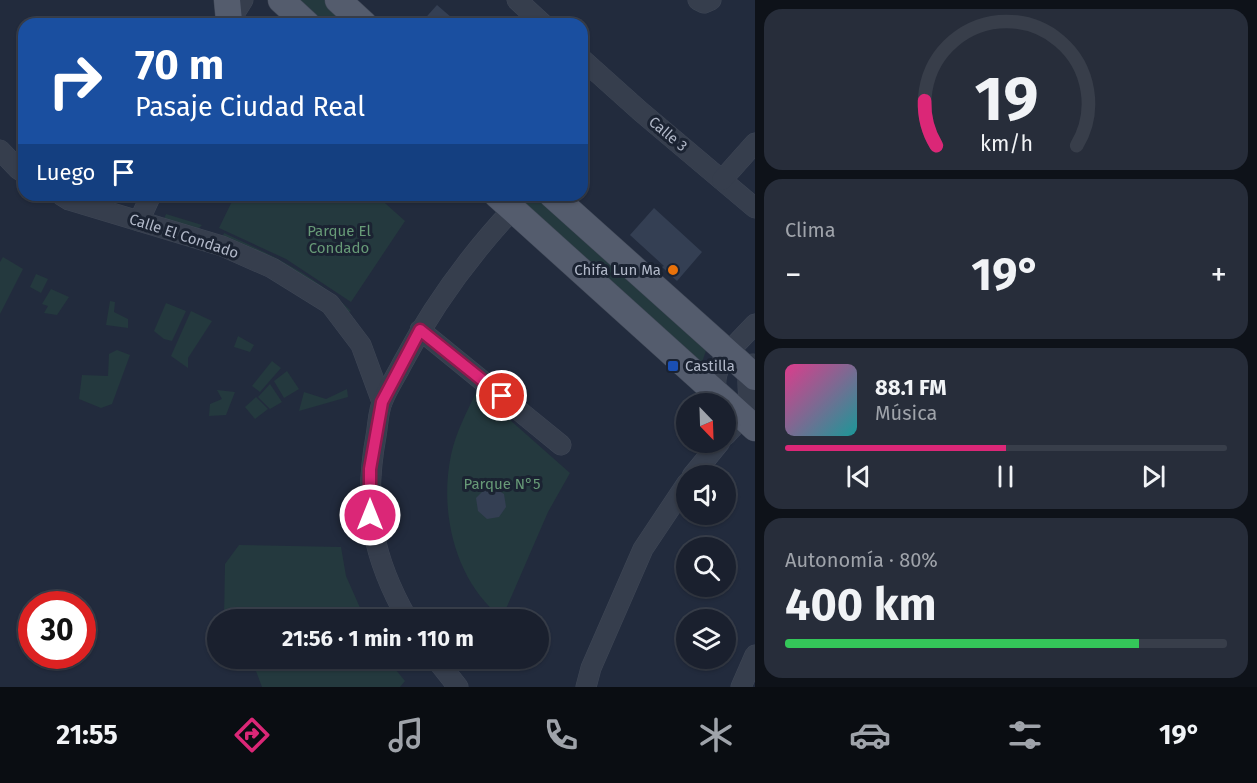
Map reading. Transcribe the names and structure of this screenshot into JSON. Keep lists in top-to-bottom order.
{
  "streets": {
    "street": ["Calle 3", "Calle El Condado"]
  },
  "parks": ["Parque El Condado", "Parque N°5"],
  "places": {
    "other": ["Chifa Lun Ma"],
    "transit": ["Castilla"]
  },
  "north": "bottom right",
  "page": {
    "turn": ["70 m", "Pasaje Ciudad Real"],
    "then": "Luego",
    "tile": [
      "Clima",
      ["Autonomía · 80%", "400 km"]
    ],
    "heat": ["−", "19°", "+"],
    "song": ["88.1 FM", "Música"],
    "limit": "30",
    "trip": "21:56 · 1 min · 110 m",
    "tabs": ["21:55", "19°"],
    "gauge": ["19", "km/h"]
  }
}
